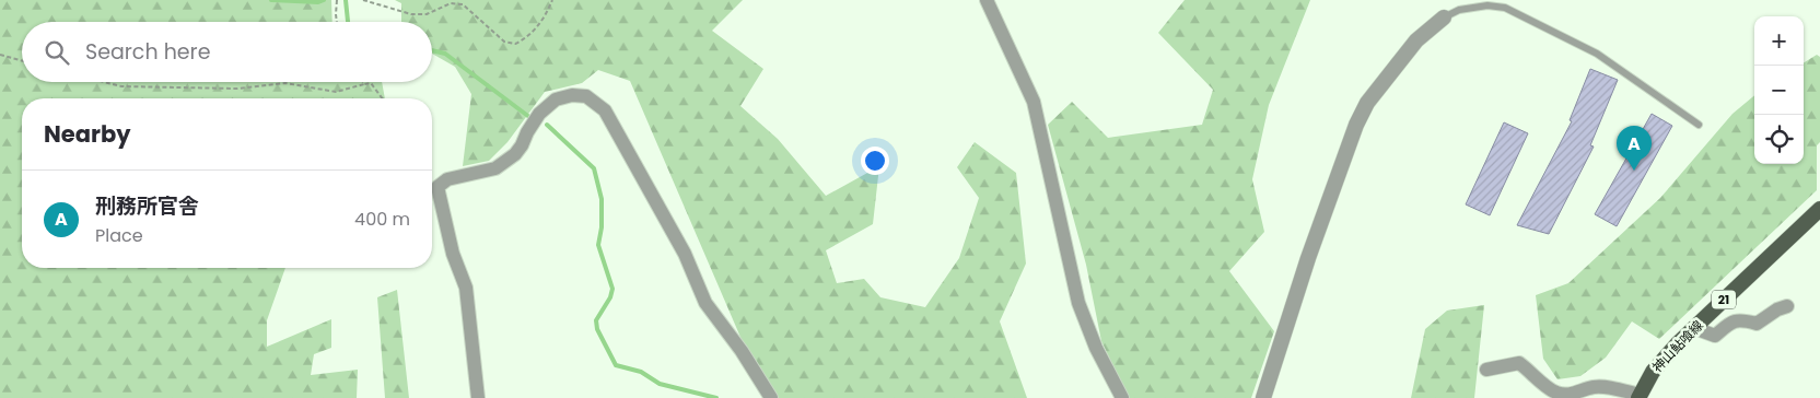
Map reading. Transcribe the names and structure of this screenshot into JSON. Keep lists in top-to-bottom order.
{
  "streets": {
    "main road": ["21", "神山鮎喰線"]
  },
  "page": {
    "map_buttons": ["+", "−"],
    "search": "Search here",
    "heading": "Nearby",
    "pins": "A",
    "list": [
      {
        "mark": "A",
        "name": "刑務所官舎",
        "note": "Place",
        "value": "400 m"
      }
    ]
  }
}
